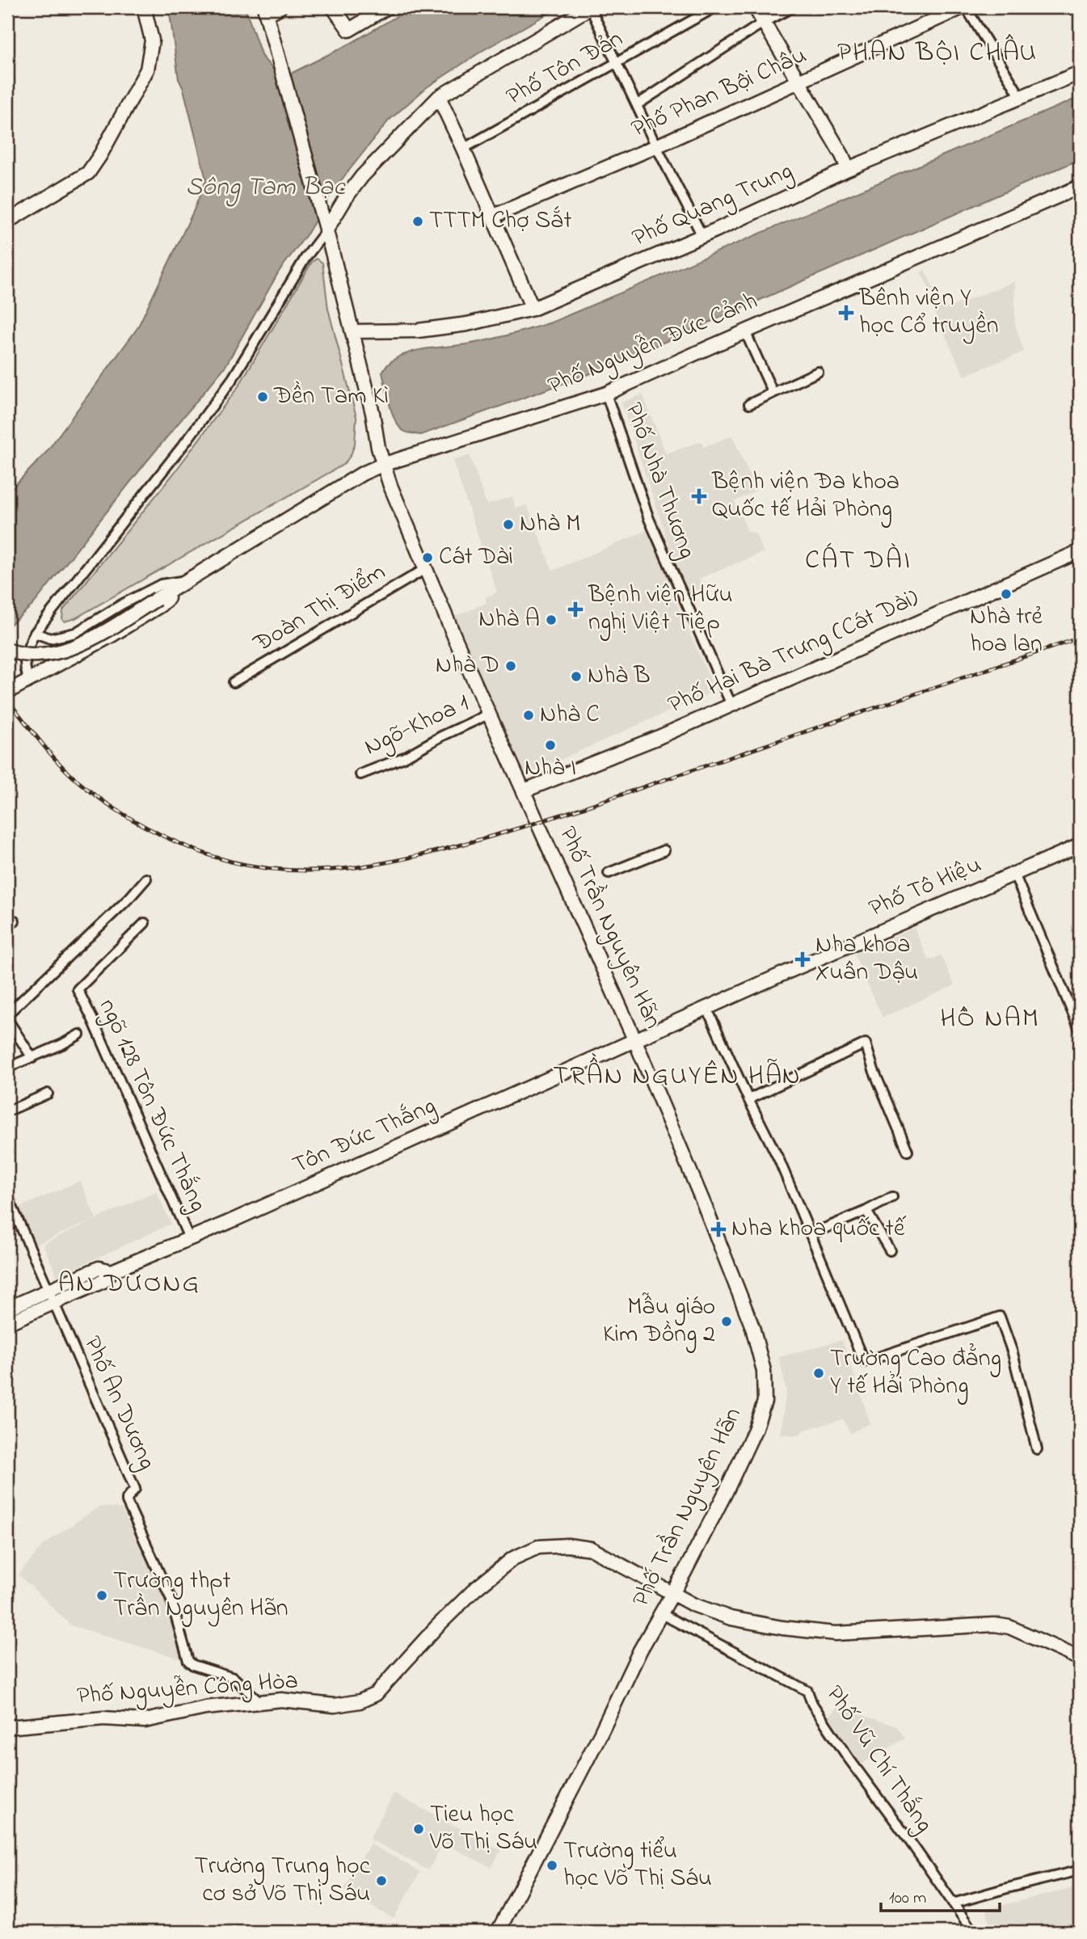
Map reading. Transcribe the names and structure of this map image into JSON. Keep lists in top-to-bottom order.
{
  "streets": {
    "main road": [
      "Phố Phan Bội Châu",
      "Phố Quang Trung",
      "Phố Nguyễn Đức Cảnh",
      "Phố Hai Bà Trưng (Cát Dài)",
      "Phố Tô Hiệu",
      "Phố Trần Nguyên Hãn",
      "Tôn Đức Thắng",
      "Phố Nguyễn Công Hòa"
    ],
    "street": [
      "Phố Tôn Đản",
      "Phố Nhà Thương",
      "Đoàn Thị Điểm",
      "Ngõ-Khoa 1",
      "ngõ 128 Tôn Đức Thắng",
      "Phố An Dương",
      "Phố Vũ Chí Thắng"
    ]
  },
  "crossings": [
    ["Phố Quang Trung", "Phố Trần Nguyên Hãn"],
    ["Phố Nguyễn Đức Cảnh", "Phố Nhà Thương"],
    ["Phố Nguyễn Đức Cảnh", "Phố Trần Nguyên Hãn"],
    ["Phố Nhà Thương", "Phố Hai Bà Trưng (Cát Dài)"],
    ["Đoàn Thị Điểm", "Phố Trần Nguyên Hãn"],
    ["Phố Hai Bà Trưng (Cát Dài)", "Phố Trần Nguyên Hãn"],
    ["Ngõ-Khoa 1", "Phố Trần Nguyên Hãn"],
    ["Phố Tô Hiệu", "Phố Trần Nguyên Hãn"],
    ["Phố Tô Hiệu", "Tôn Đức Thắng"],
    ["Phố Trần Nguyên Hãn", "Tôn Đức Thắng"],
    ["Phố Trần Nguyên Hãn", "Phố Nguyễn Công Hòa"],
    ["Phố Trần Nguyên Hãn", "Phố Vũ Chí Thắng"],
    ["ngõ 128 Tôn Đức Thắng", "Tôn Đức Thắng"],
    ["Tôn Đức Thắng", "Phố An Dương"],
    ["Phố An Dương", "Phố Nguyễn Công Hòa"]
  ],
  "districts": [
    "PHAN BỘI CHÂU",
    "CÁT DÀI",
    "HỒ NAM",
    "TRẦN NGUYÊN HÃN",
    "AN DƯƠNG"
  ],
  "water": ["Sông Tam Bạc"],
  "places": {
    "other": [
      "TTTM Chợ Sắt",
      "Đền Tam Kì",
      "Nhà M",
      "Cát Dài",
      "Nhà trẻ hoa lan",
      "Nhà A",
      "Nhà D",
      "Nhà B",
      "Nhà C",
      "Nhà I",
      "Mẫu giáo Kim Đồng 2",
      "Trường Cao đẳng Y tế Hải Phòng",
      "Trường thpt Trần Nguyên Hãn",
      "Tieu học Võ Thị Sáu",
      "Trường tiểu học Võ Thị Sáu",
      "Trường Trung học cơ sở Võ Thị Sáu"
    ],
    "health": [
      "Bênh viện Y học Cổ truyền",
      "Bệnh viện Đa khoa Quốc tế Hải Phòng",
      "Bệnh viện Hữu nghị Việt Tiệp",
      "Nha khoa Xuân Dậu",
      "Nha khoa quốc tế"
    ]
  },
  "scale_bar": "100 m"
}
